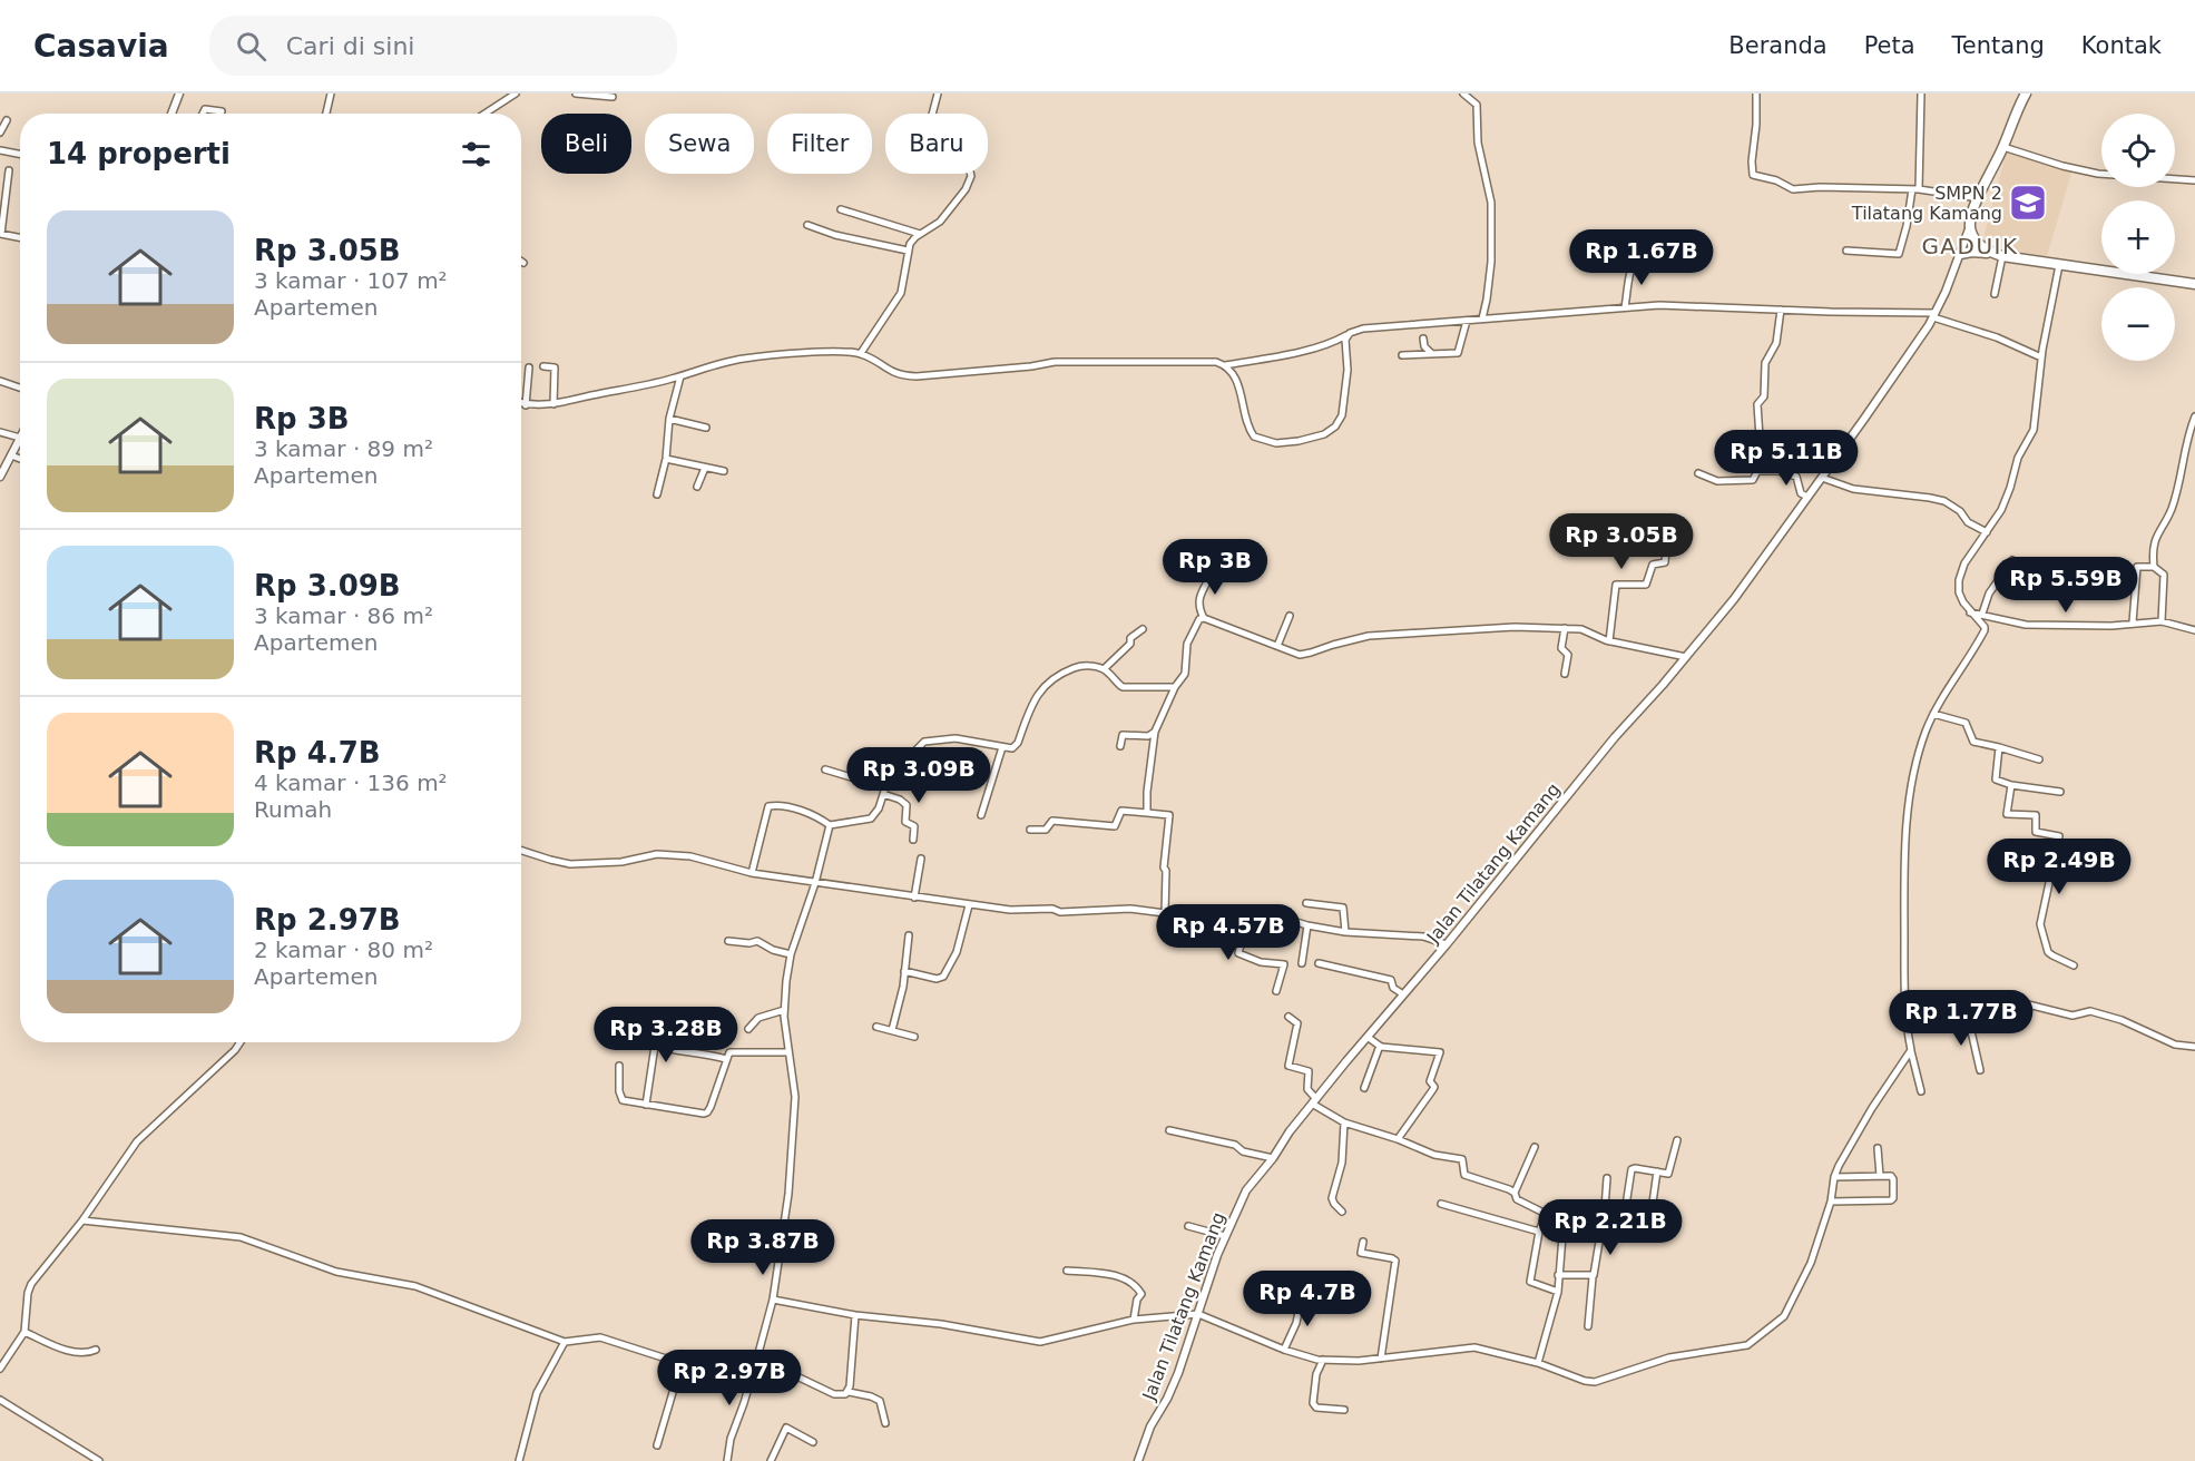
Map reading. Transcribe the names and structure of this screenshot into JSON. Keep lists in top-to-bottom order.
{
  "streets": {
    "street": ["Jalan Tilatang Kamang"]
  },
  "districts": ["GADUIK"],
  "places": {
    "school or university": ["SMPN 2 Tilatang Kamang"]
  },
  "page": {
    "header": "Casavia",
    "search": "Cari di sini",
    "nav": [
      "Beranda",
      "Peta",
      "Tentang",
      "Kontak"
    ],
    "map_buttons": ["+", "−"],
    "chip": [
      "Beli",
      "Sewa",
      "Filter",
      "Baru"
    ],
    "heading": "14 properti",
    "list": [
      {
        "name": "Rp 3.05B",
        "note": "3 kamar · 107 m² · Apartemen"
      },
      {
        "name": "Rp 3B",
        "note": "3 kamar · 89 m² · Apartemen"
      },
      {
        "name": "Rp 3.09B",
        "note": "3 kamar · 86 m² · Apartemen"
      },
      {
        "name": "Rp 4.7B",
        "note": "4 kamar · 136 m² · Rumah"
      },
      {
        "name": "Rp 2.97B",
        "note": "2 kamar · 80 m² · Apartemen"
      }
    ],
    "price": [
      "Rp 1.67B",
      "Rp 5.11B",
      "Rp 3.05B",
      "Rp 3B",
      "Rp 5.59B",
      "Rp 3.09B",
      "Rp 2.49B",
      "Rp 4.57B",
      "Rp 1.77B",
      "Rp 3.28B",
      "Rp 2.21B",
      "Rp 3.87B",
      "Rp 4.7B",
      "Rp 2.97B"
    ]
  }
}
